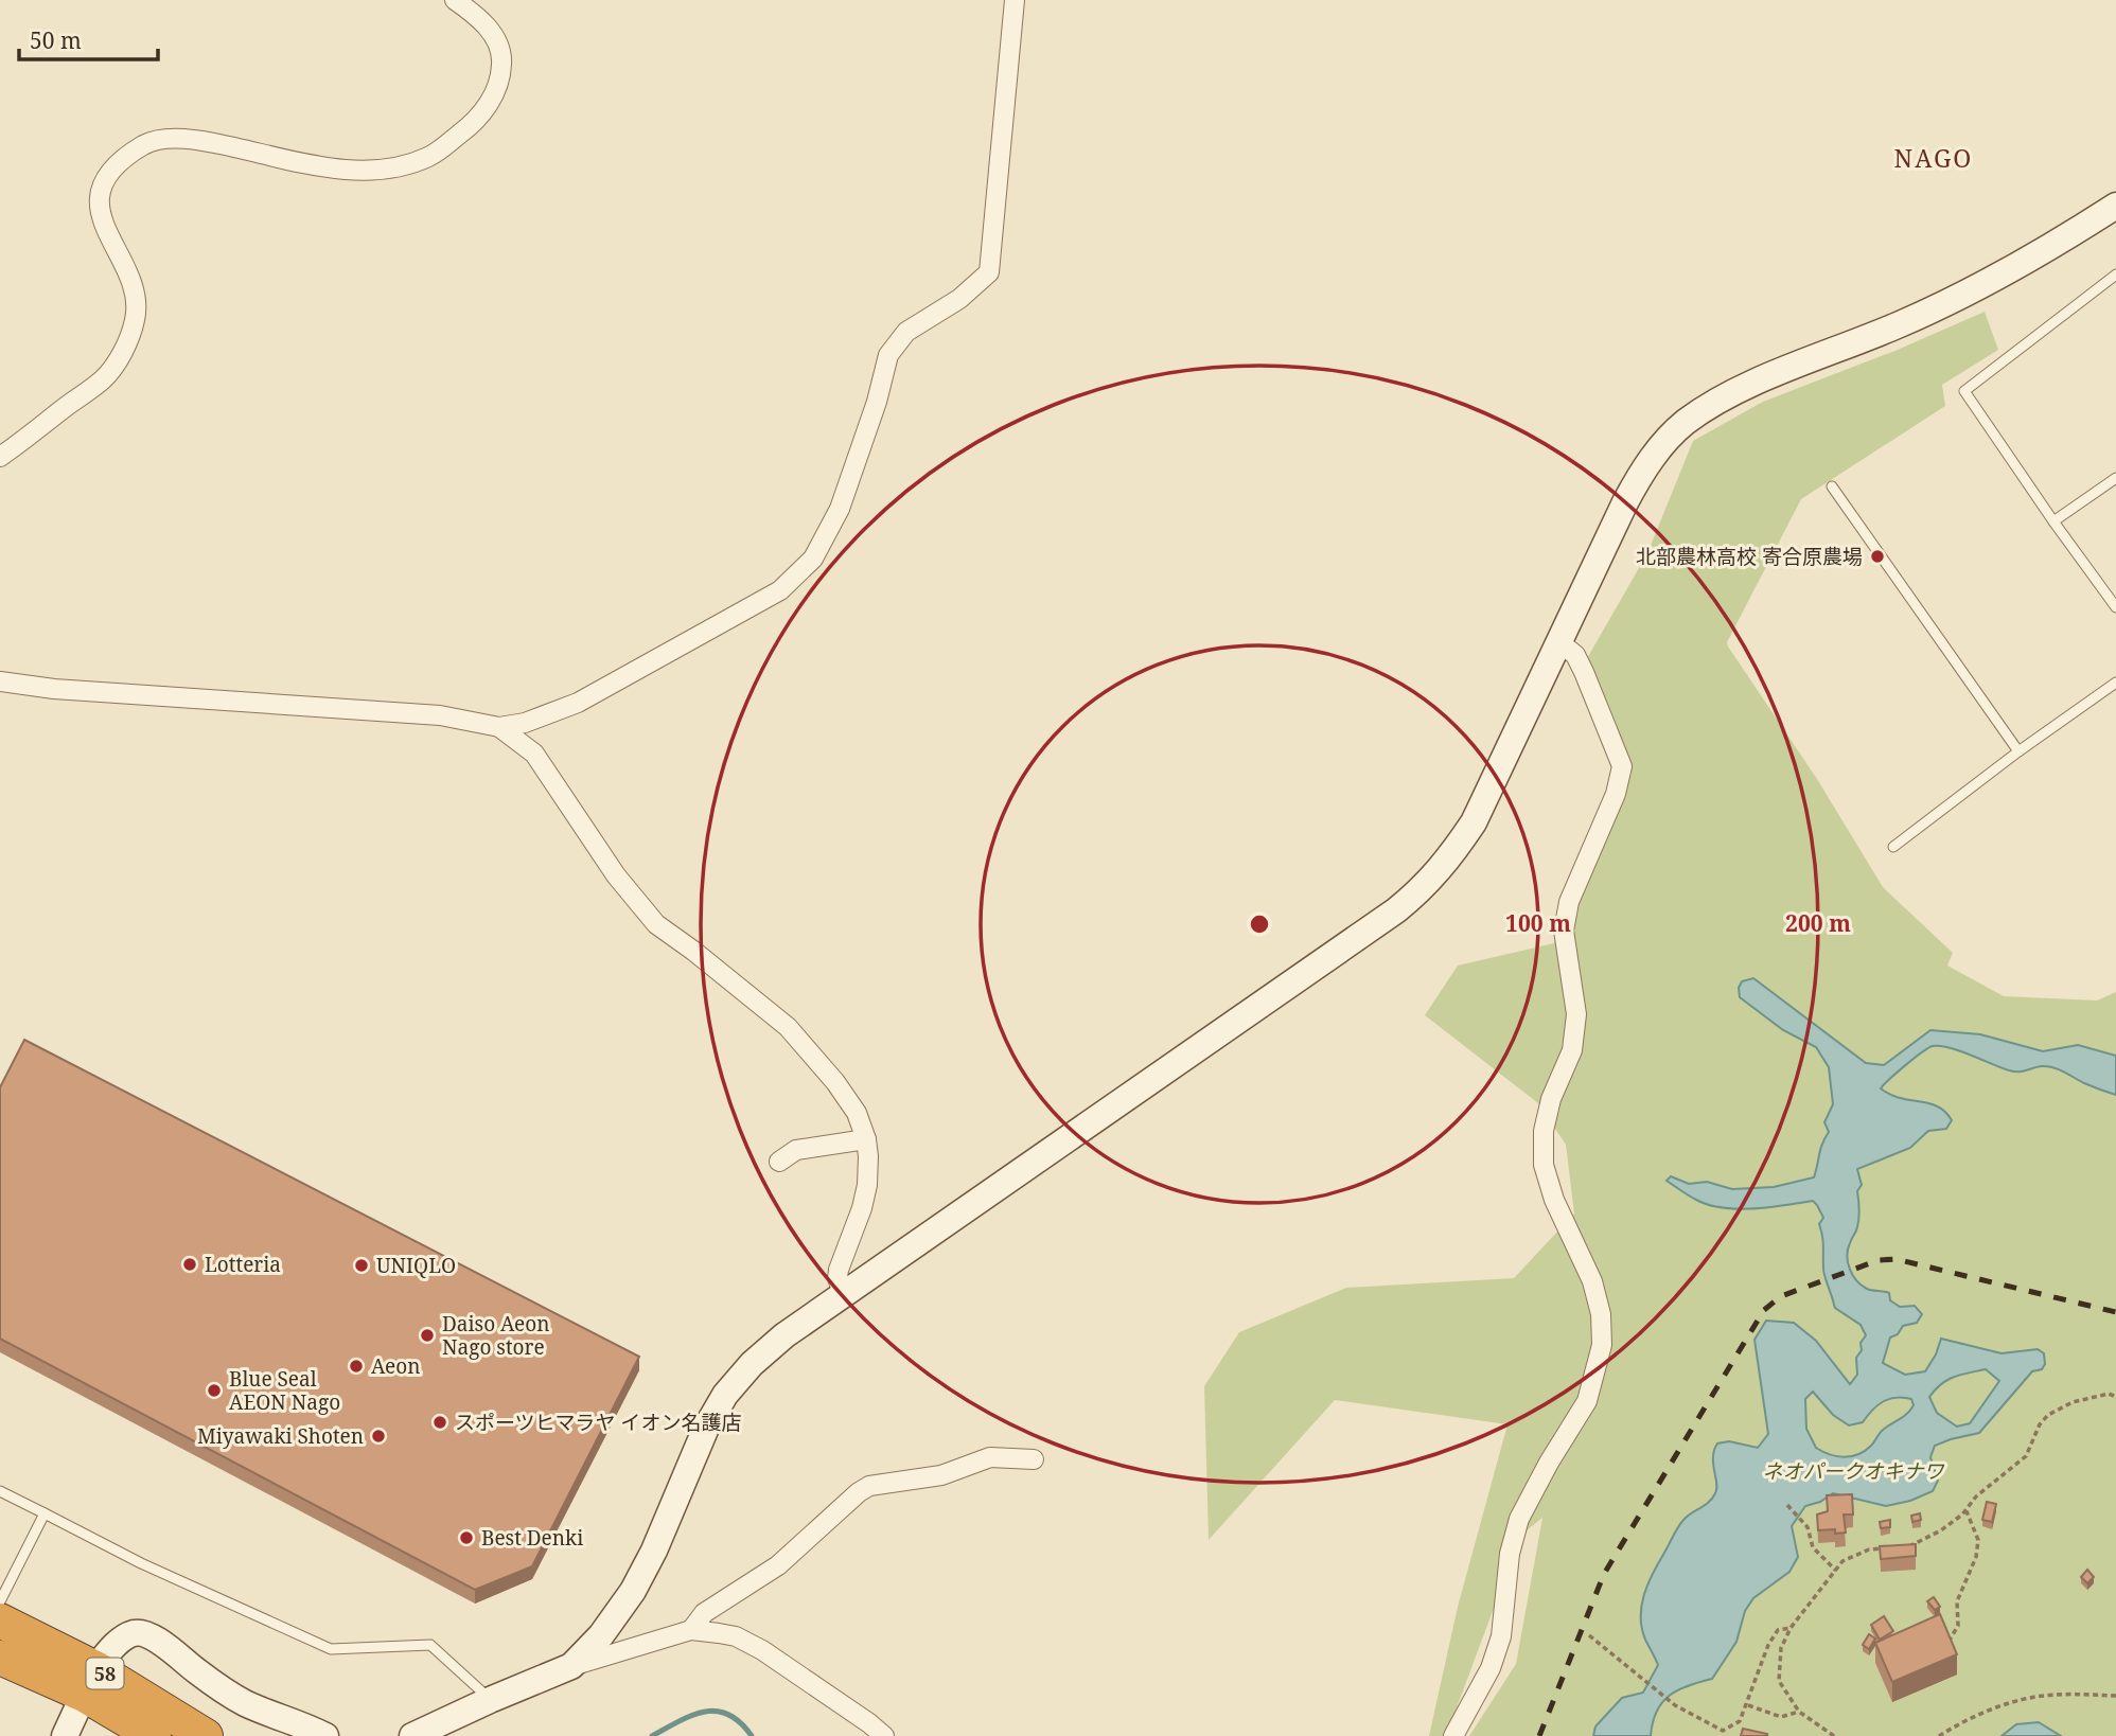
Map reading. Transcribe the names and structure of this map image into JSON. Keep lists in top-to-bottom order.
{
  "streets": {
    "highway": ["58"]
  },
  "districts": ["NAGO"],
  "parks": ["ネオパークオキナワ"],
  "places": [
    "北部農林高校 寄合原農場",
    "Lotteria",
    "UNIQLO",
    "Daiso Aeon Nago store",
    "Aeon",
    "Blue Seal AEON Nago",
    "スポーツヒマラヤ イオン名護店",
    "Miyawaki Shoten",
    "Best Denki"
  ],
  "scale_bar": "50 m",
  "rings": ["100 m", "200 m"]
}
